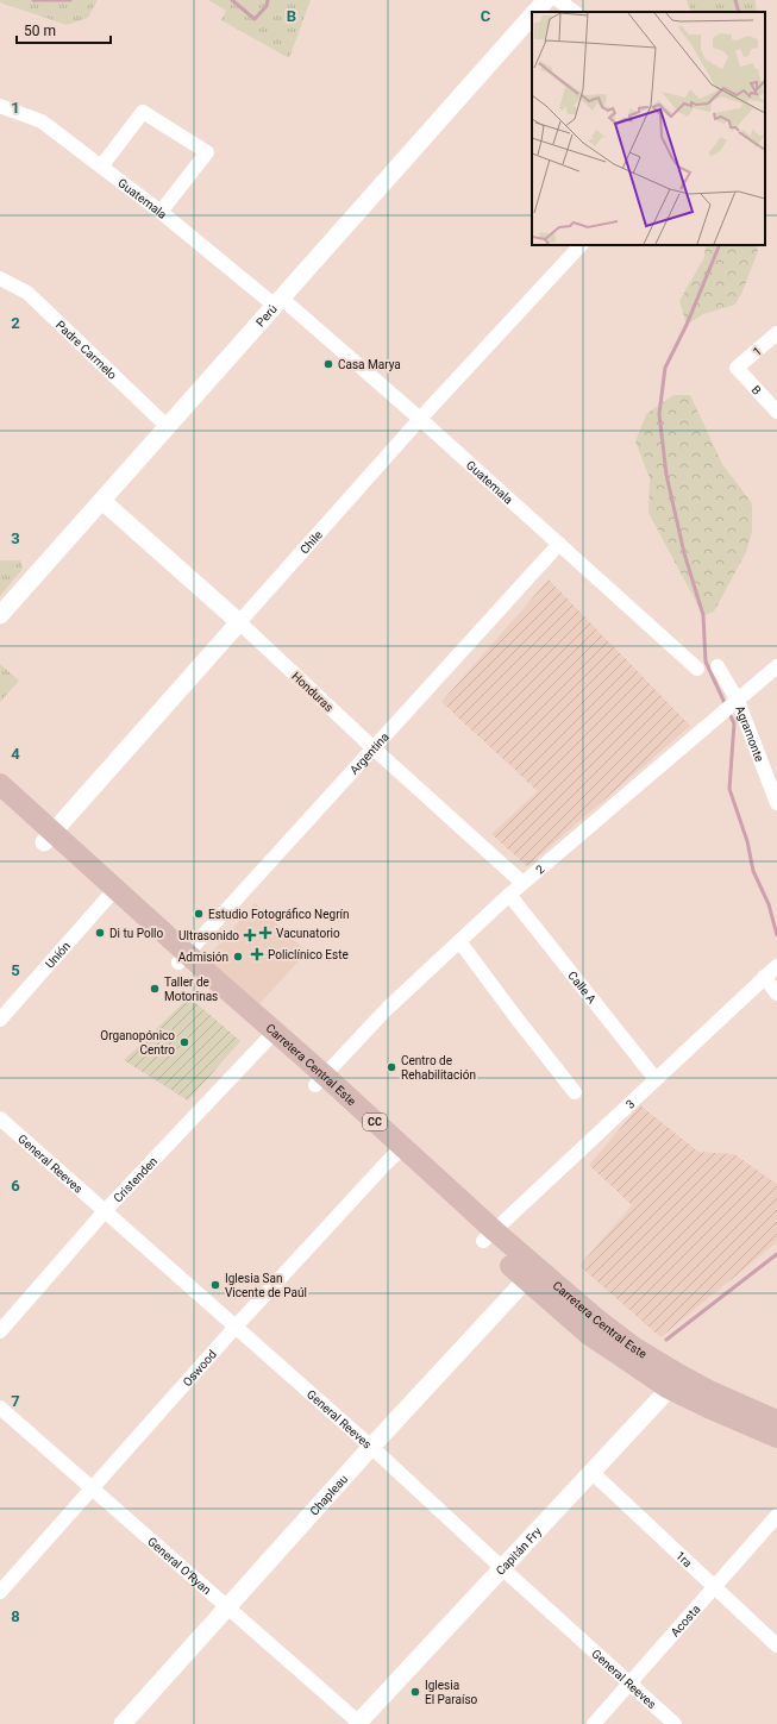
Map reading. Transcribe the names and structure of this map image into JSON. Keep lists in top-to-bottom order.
{
  "streets": {
    "main road": ["Carretera Central Este", "CC"],
    "street": [
      "Guatemala",
      "Perú",
      "Padre Carmelo",
      "1",
      "B",
      "Chile",
      "Honduras",
      "Agramonte",
      "Argentina",
      "2",
      "Unión",
      "Calle A",
      "3",
      "General Reeves",
      "Cristenden",
      "Oswood",
      "Chapleau",
      "Capitán Fry",
      "1ra",
      "General O'Ryan",
      "Acosta"
    ]
  },
  "crossings": [
    ["Guatemala", "Perú"],
    ["Guatemala", "Chile"],
    ["Guatemala", "Argentina"],
    ["Perú", "Padre Carmelo"],
    ["Perú", "Honduras"],
    ["1", "B"],
    ["Chile", "Honduras"],
    ["Chile", "Carretera Central Este"],
    ["Honduras", "Argentina"],
    ["Honduras", "2"],
    ["Agramonte", "2"],
    ["Argentina", "Carretera Central Este"],
    ["2", "Calle A"],
    ["2", "Carretera Central Este"],
    ["Unión", "Carretera Central Este"],
    ["Calle A", "3"],
    ["Carretera Central Este", "3"],
    ["Carretera Central Este", "Cristenden"],
    ["Carretera Central Este", "Oswood"],
    ["Carretera Central Este", "Chapleau"],
    ["Carretera Central Este", "Capitán Fry"],
    ["General Reeves", "Cristenden"],
    ["General Reeves", "Oswood"],
    ["General Reeves", "Chapleau"],
    ["General Reeves", "Capitán Fry"],
    ["General Reeves", "Acosta"],
    ["Oswood", "General O'Ryan"],
    ["Chapleau", "General O'Ryan"],
    ["Capitán Fry", "1ra"],
    ["Capitán Fry", "General O'Ryan"],
    ["1ra", "Acosta"]
  ],
  "places": {
    "other": [
      "Casa Marya",
      "Estudio Fotográfico Negrín",
      "Di tu Pollo",
      "Admisión",
      "Taller de Motorinas",
      "Organopónico Centro",
      "Centro de Rehabilitación",
      "Iglesia San Vicente de Paúl",
      "Iglesia El Paraíso"
    ],
    "health": ["Vacunatorio", "Ultrasonido", "Policlínico Este"]
  },
  "scale_bar": "50 m",
  "grid": {
    "columns": ["B", "C"],
    "rows": [
      "1",
      "2",
      "3",
      "4",
      "5",
      "6",
      "7",
      "8"
    ]
  }
}
